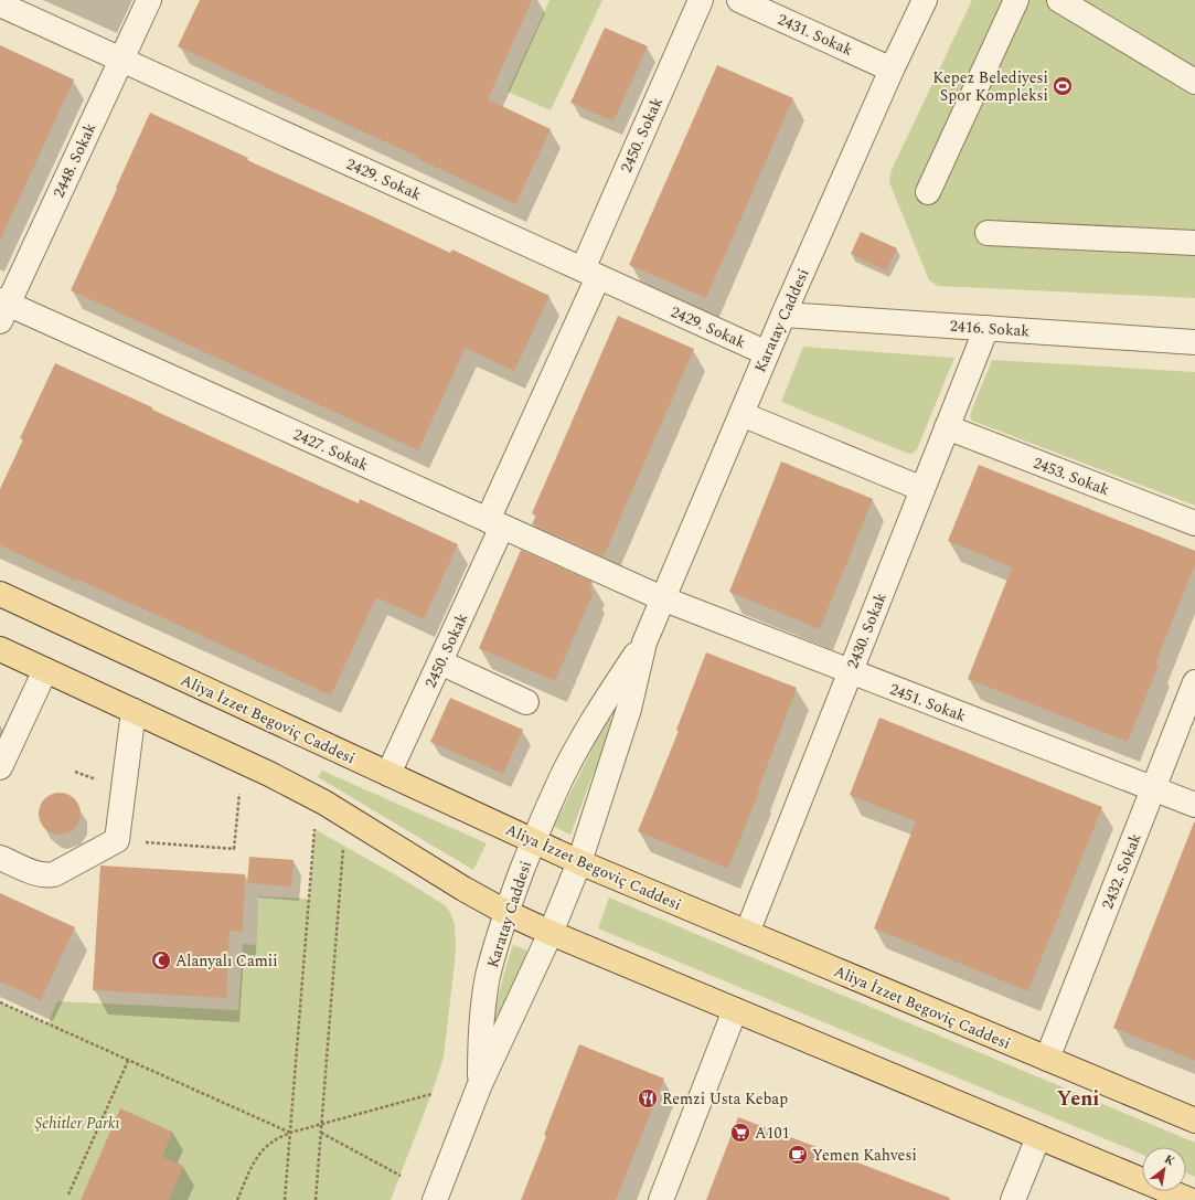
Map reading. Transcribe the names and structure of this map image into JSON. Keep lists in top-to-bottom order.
{
  "streets": {
    "main road": ["Aliya İzzet Begoviç Caddesi"],
    "street": [
      "2431. Sokak",
      "2450. Sokak",
      "2448. Sokak",
      "2429. Sokak",
      "Karatay Caddesi",
      "2416. Sokak",
      "2427. Sokak",
      "2453. Sokak",
      "2430. Sokak",
      "2451. Sokak",
      "2432. Sokak"
    ]
  },
  "crossings": [
    ["2431. Sokak", "Karatay Caddesi"],
    ["2450. Sokak", "2429. Sokak"],
    ["2450. Sokak", "2427. Sokak"],
    ["2450. Sokak", "Aliya İzzet Begoviç Caddesi"],
    ["2448. Sokak", "2429. Sokak"],
    ["2448. Sokak", "2427. Sokak"],
    ["2429. Sokak", "Karatay Caddesi"],
    ["Karatay Caddesi", "2416. Sokak"],
    ["Karatay Caddesi", "2427. Sokak"],
    ["Karatay Caddesi", "2451. Sokak"],
    ["Karatay Caddesi", "Aliya İzzet Begoviç Caddesi"],
    ["2416. Sokak", "2430. Sokak"],
    ["2427. Sokak", "2451. Sokak"],
    ["2453. Sokak", "2430. Sokak"],
    ["2430. Sokak", "2451. Sokak"],
    ["2430. Sokak", "Aliya İzzet Begoviç Caddesi"],
    ["2451. Sokak", "2432. Sokak"],
    ["Aliya İzzet Begoviç Caddesi", "2432. Sokak"]
  ],
  "districts": ["Yeni"],
  "parks": ["Şehitler Parkı"],
  "places": {
    "sports": ["Kepez Belediyesi Spor Kompleksi"],
    "mosque": ["Alanyalı Camii"],
    "restaurant": ["Remzi Usta Kebap"],
    "supermarket": ["A101"],
    "cafe": ["Yemen Kahvesi"]
  },
  "north": "top right"
}
